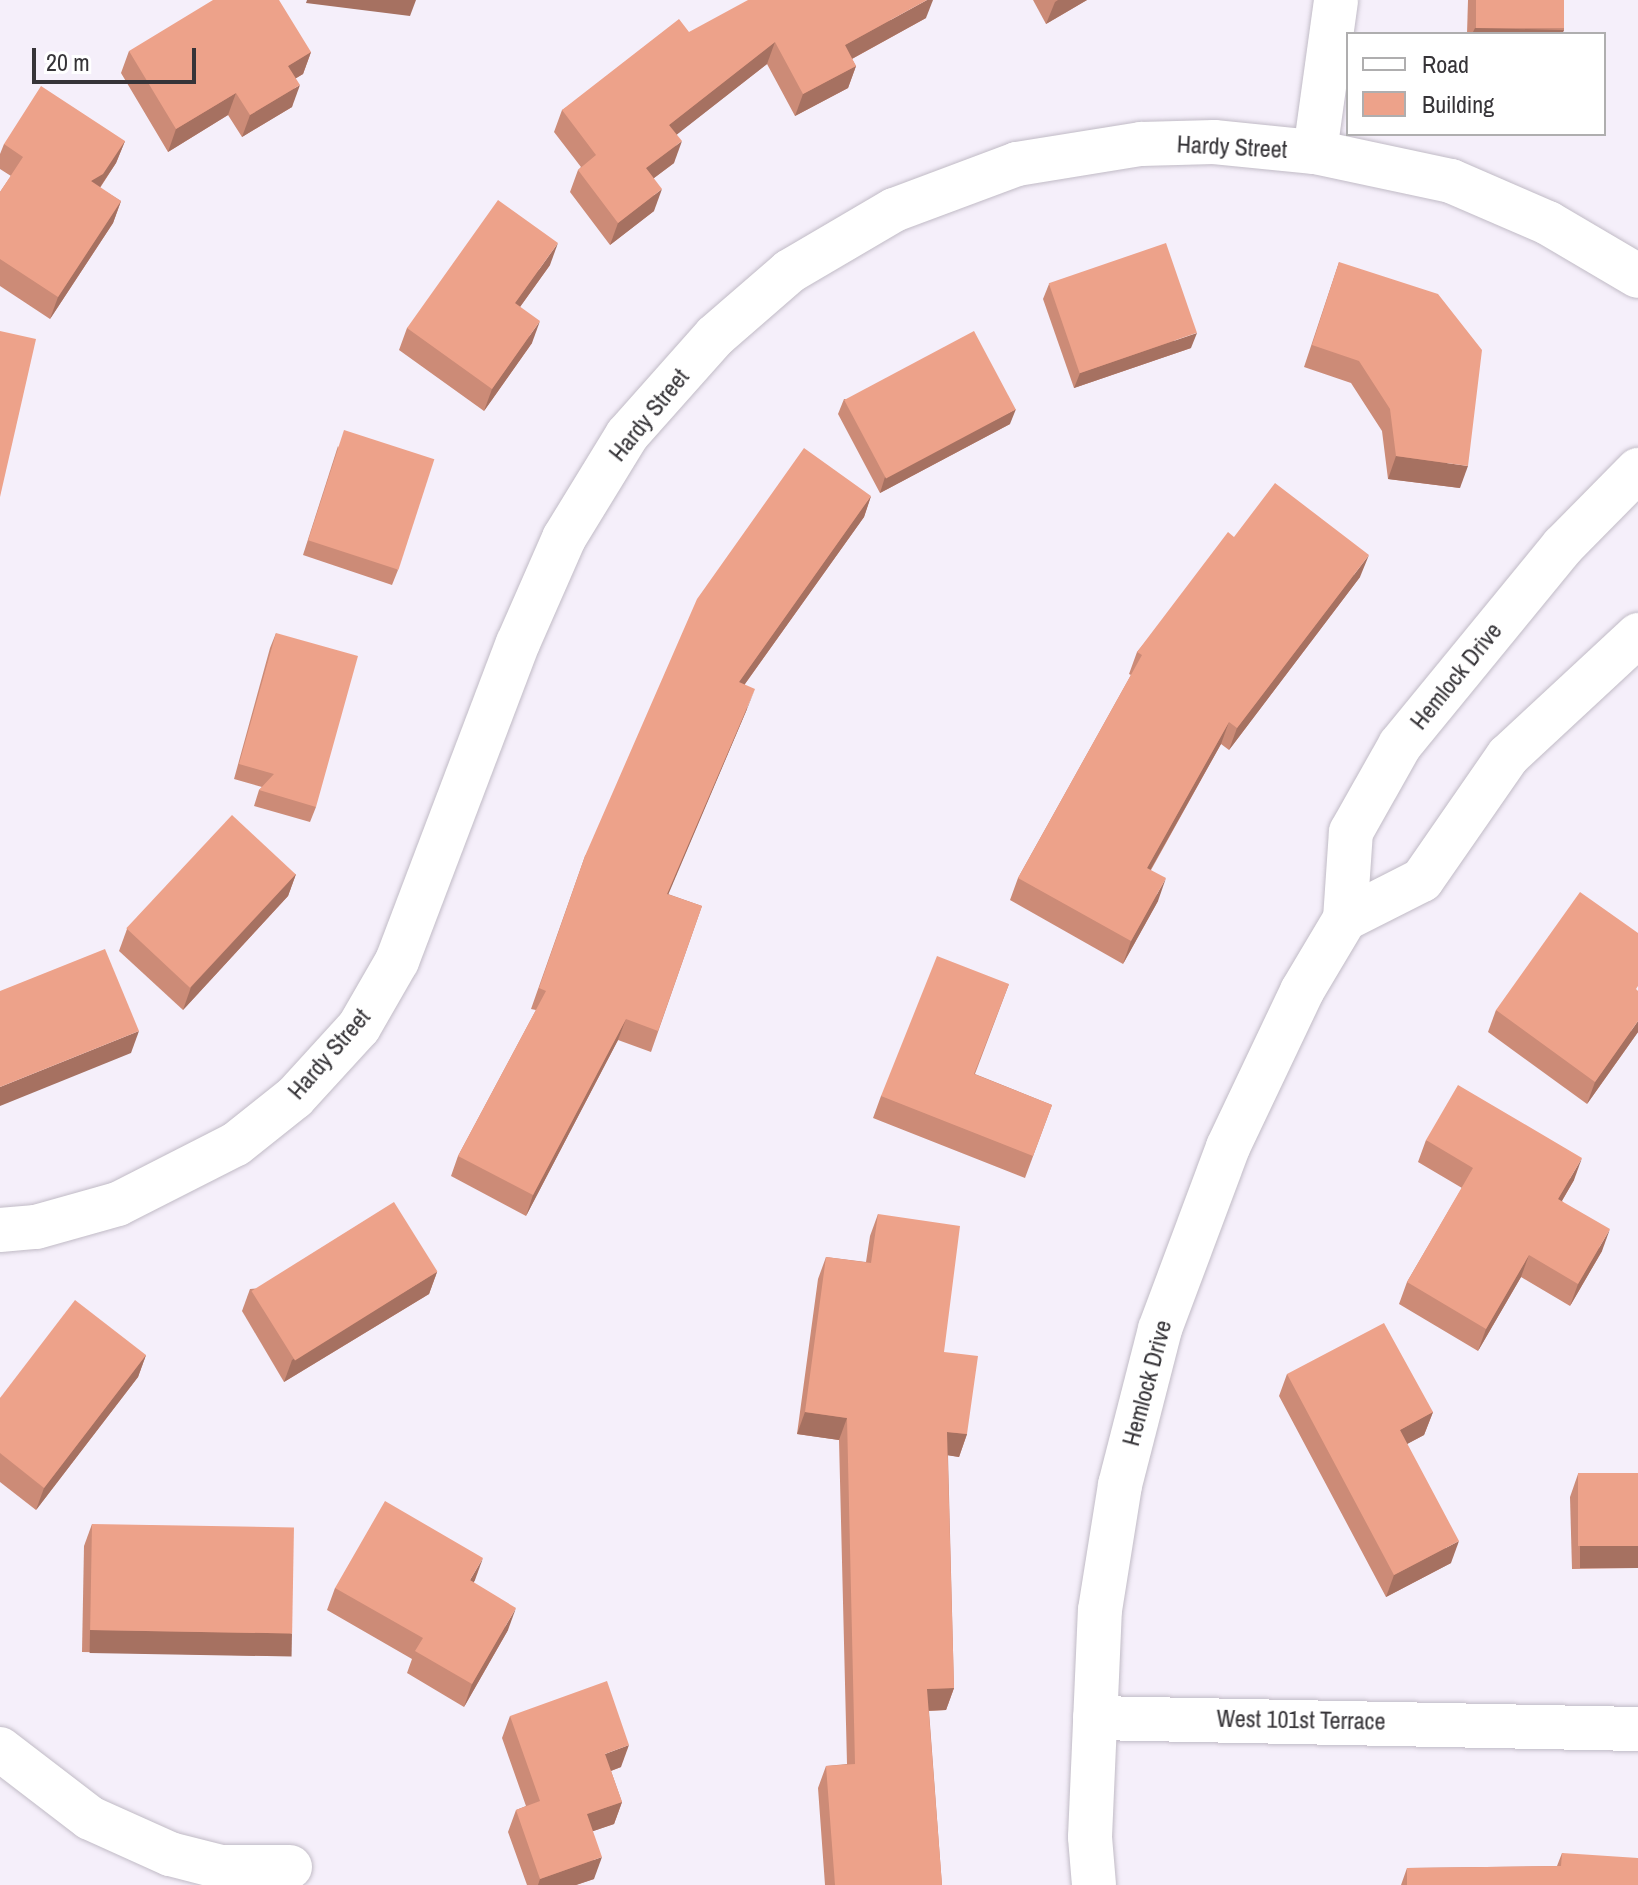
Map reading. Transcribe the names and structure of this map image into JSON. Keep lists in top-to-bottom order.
{
  "streets": {
    "street": ["Hardy Street", "Hemlock Drive", "West 101st Terrace"]
  },
  "crossings": [
    ["Hemlock Drive", "West 101st Terrace"]
  ],
  "legend": ["Road", "Building"],
  "scale_bar": "20 m"
}
